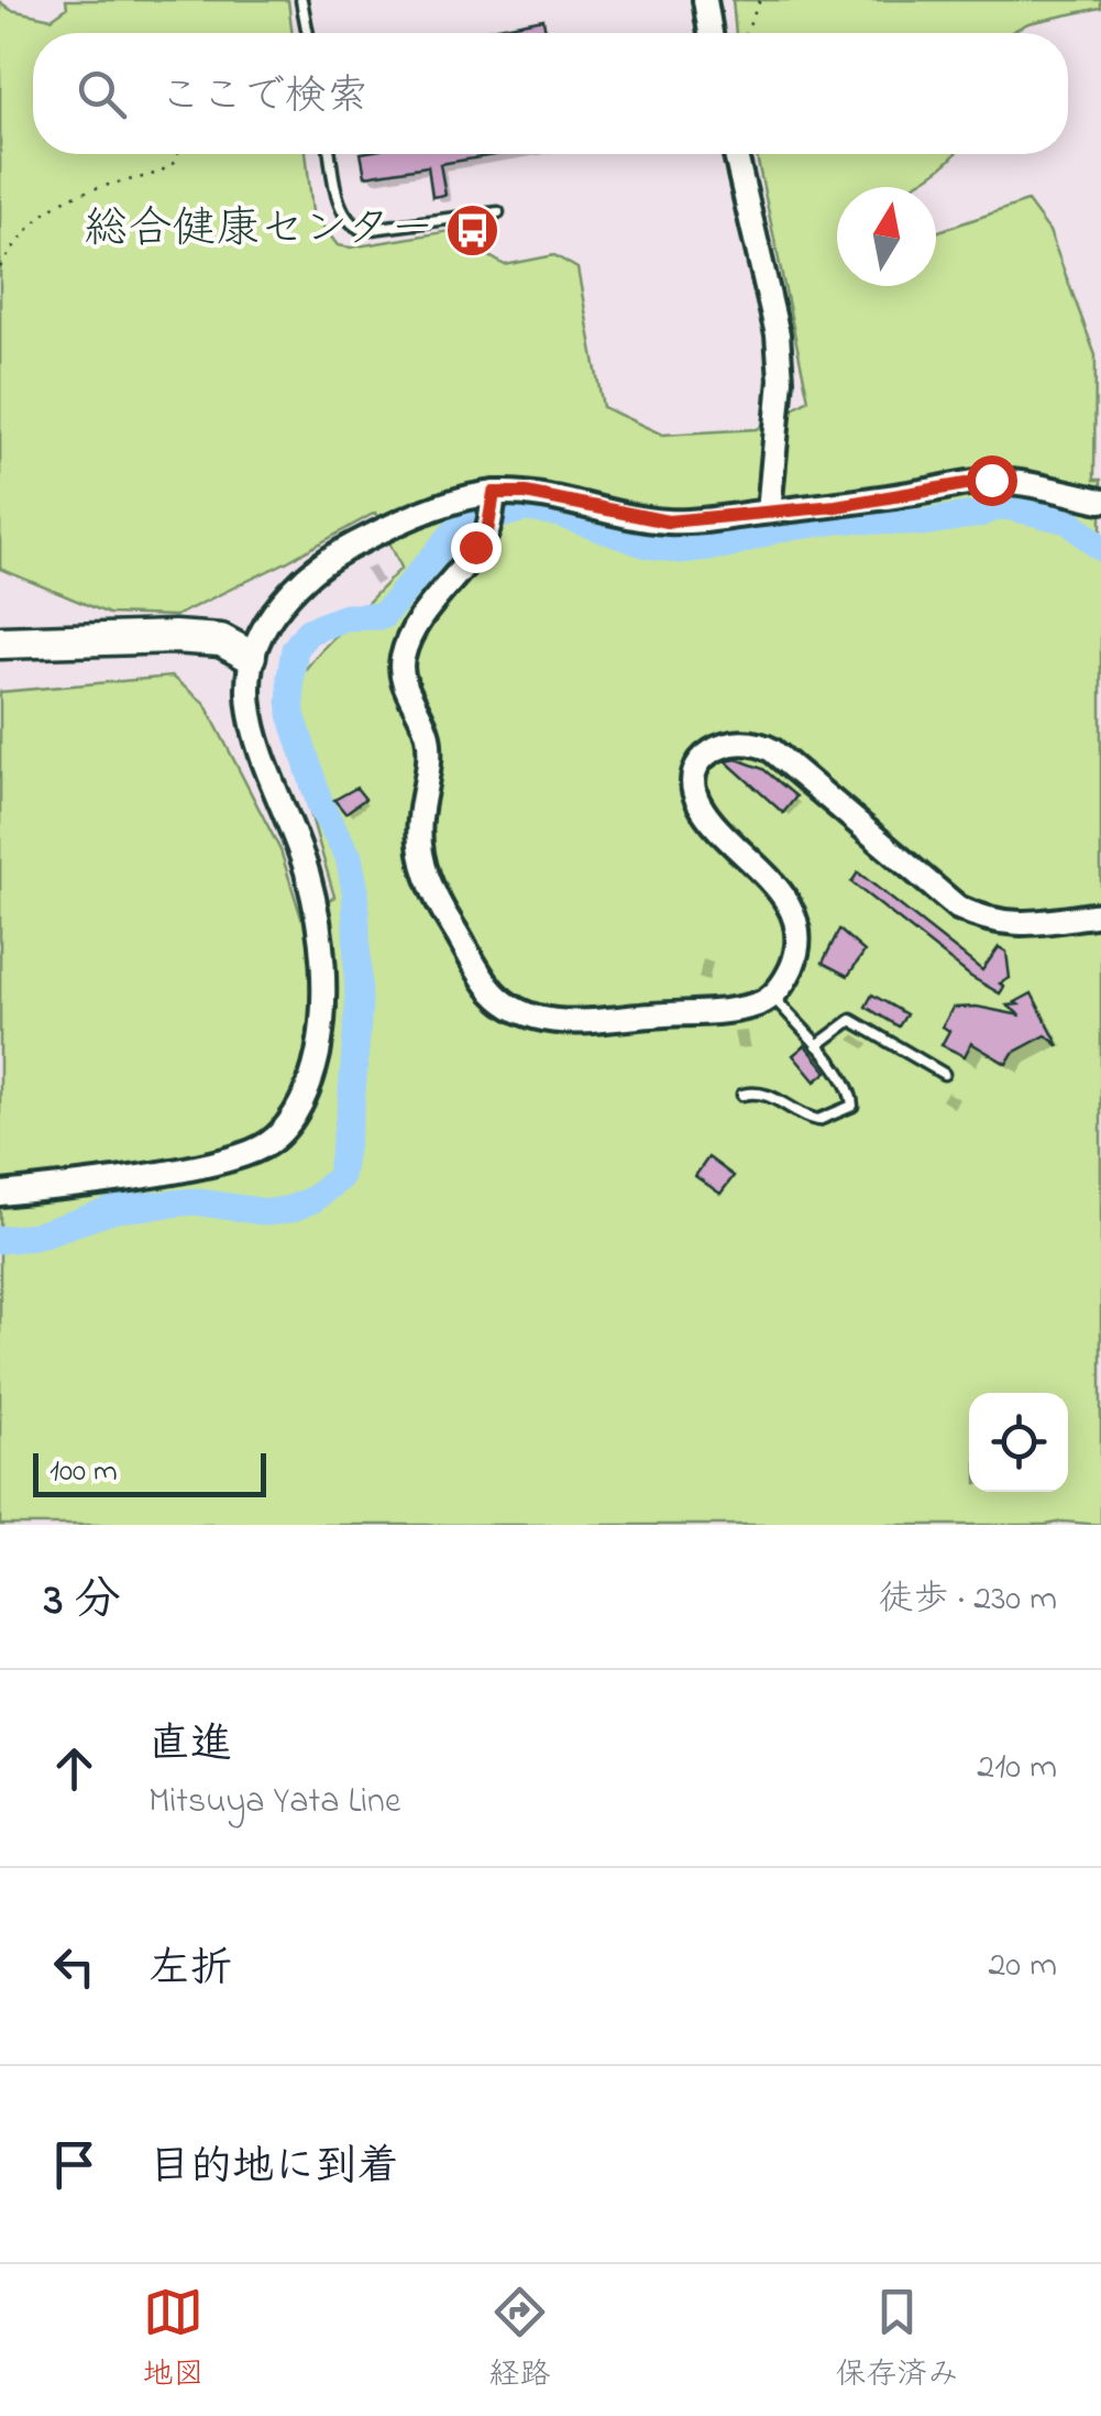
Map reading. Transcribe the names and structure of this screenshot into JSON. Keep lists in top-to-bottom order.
{
  "places": {
    "bus stop": ["総合健康センター"]
  },
  "scale_bar": "100 m",
  "north": "top",
  "page": {
    "search": "ここで検索",
    "scale": "100 m",
    "heading": ["3 分", "徒歩 · 230 m"],
    "list": [
      ["直進", "Mitsuya Yata Line", "210 m"],
      ["左折", "20 m"],
      "目的地に到着"
    ],
    "nav": ["地図", "経路", "保存済み"]
  }
}
